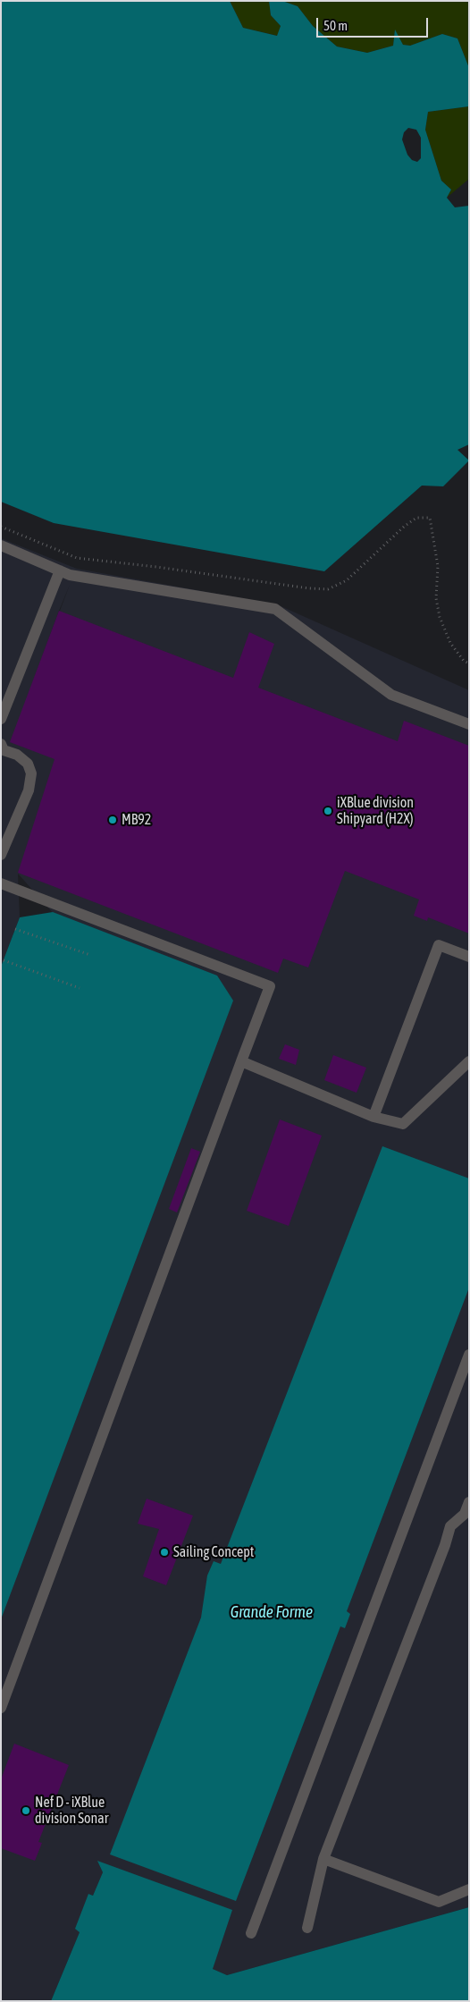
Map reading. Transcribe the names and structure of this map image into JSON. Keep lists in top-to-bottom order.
{
  "water": ["Grande Forme"],
  "places": [
    "iXBlue division Shipyard (H2X)",
    "MB92",
    "Sailing Concept",
    "Nef D - iXBlue division Sonar"
  ],
  "scale_bar": "50 m"
}
